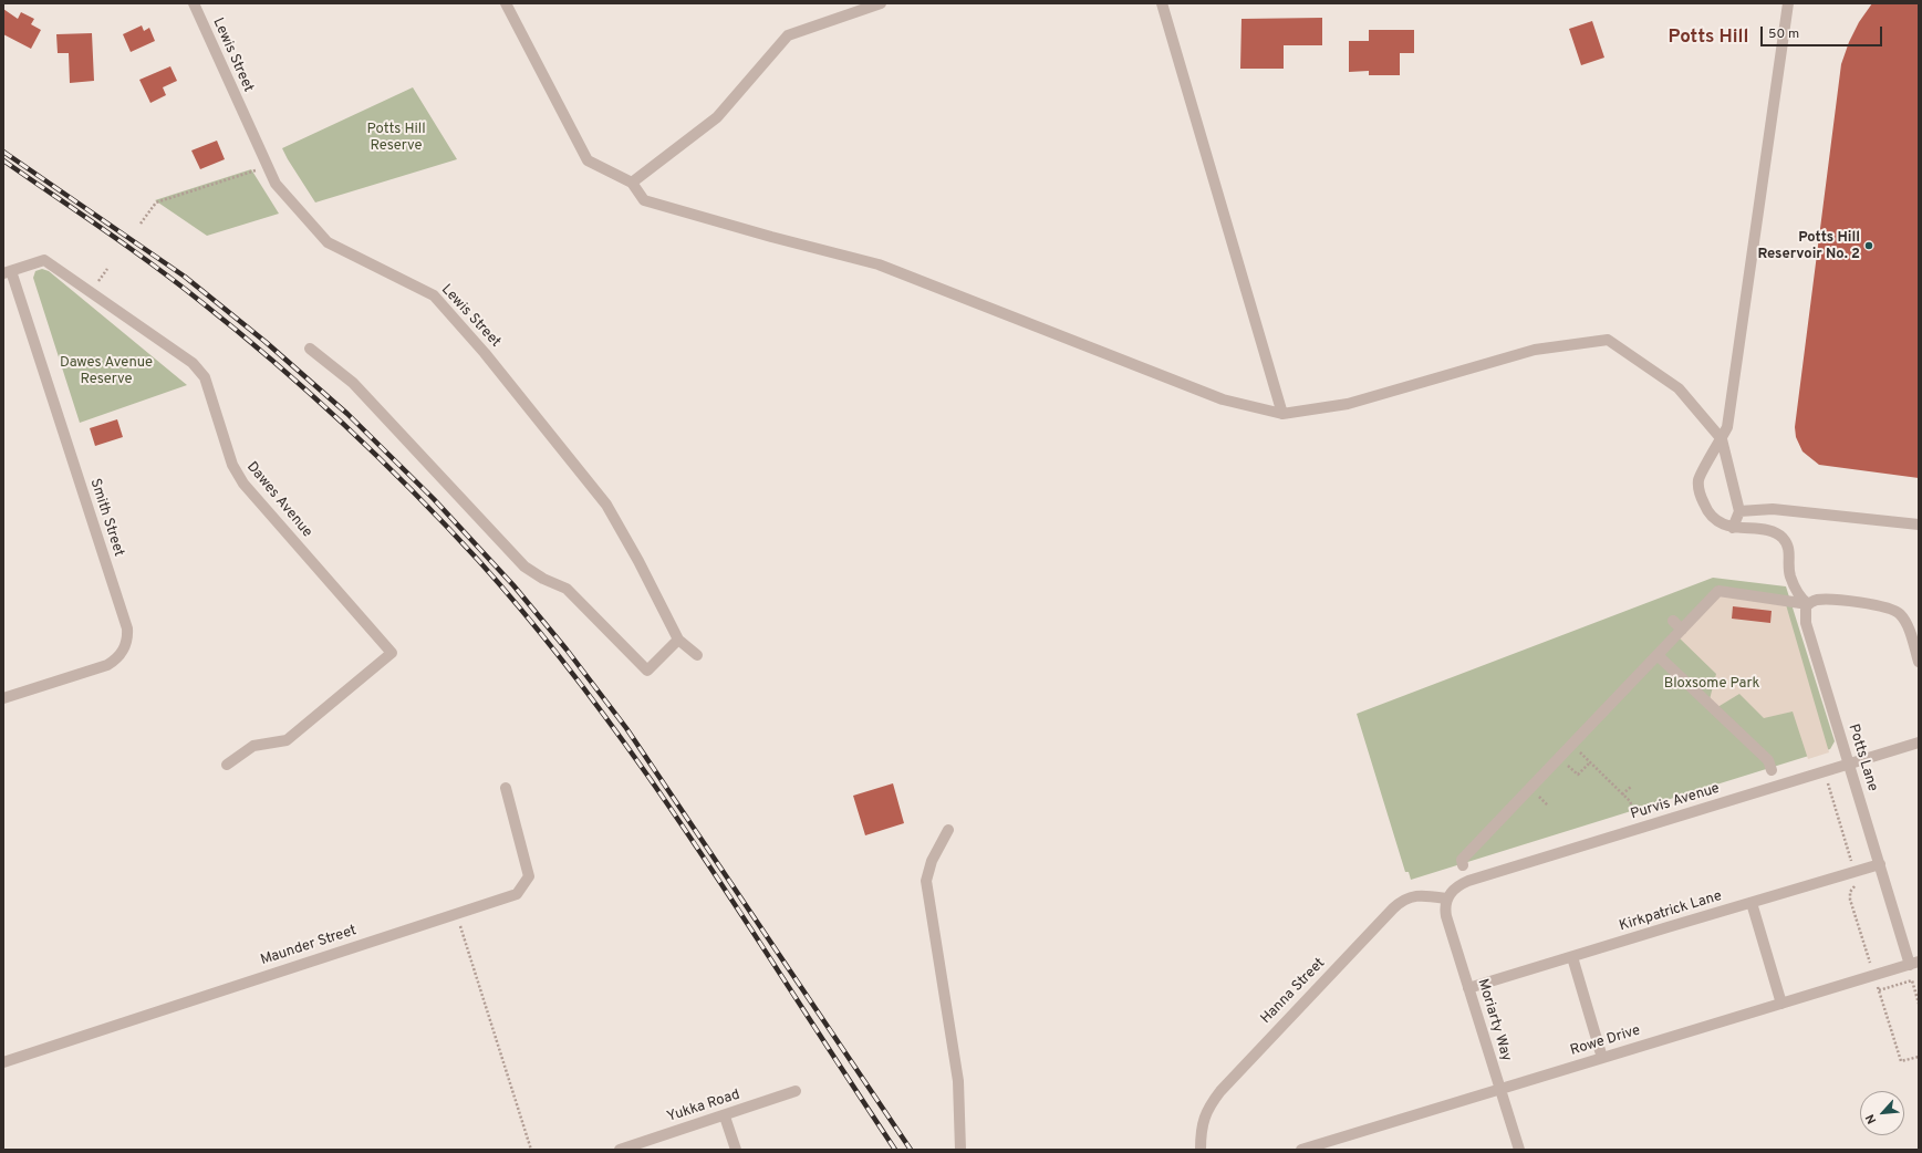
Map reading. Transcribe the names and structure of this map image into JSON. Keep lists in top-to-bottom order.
{
  "streets": {
    "street": [
      "Lewis Street",
      "Dawes Avenue",
      "Smith Street",
      "Potts Lane",
      "Purvis Avenue",
      "Kirkpatrick Lane",
      "Maunder Street",
      "Hanna Street",
      "Moriarty Way",
      "Rowe Drive",
      "Yukka Road"
    ]
  },
  "crossings": [
    ["Dawes Avenue", "Smith Street"],
    ["Potts Lane", "Purvis Avenue"],
    ["Potts Lane", "Kirkpatrick Lane"],
    ["Potts Lane", "Rowe Drive"],
    ["Purvis Avenue", "Hanna Street"],
    ["Purvis Avenue", "Moriarty Way"],
    ["Kirkpatrick Lane", "Moriarty Way"],
    ["Hanna Street", "Moriarty Way"],
    ["Moriarty Way", "Rowe Drive"]
  ],
  "districts": ["Potts Hill"],
  "parks": ["Potts Hill Reserve", "Dawes Avenue Reserve", "Bloxsome Park"],
  "places": ["Potts Hill Reservoir No. 2"],
  "scale_bar": "50 m",
  "north": "bottom left"
}
